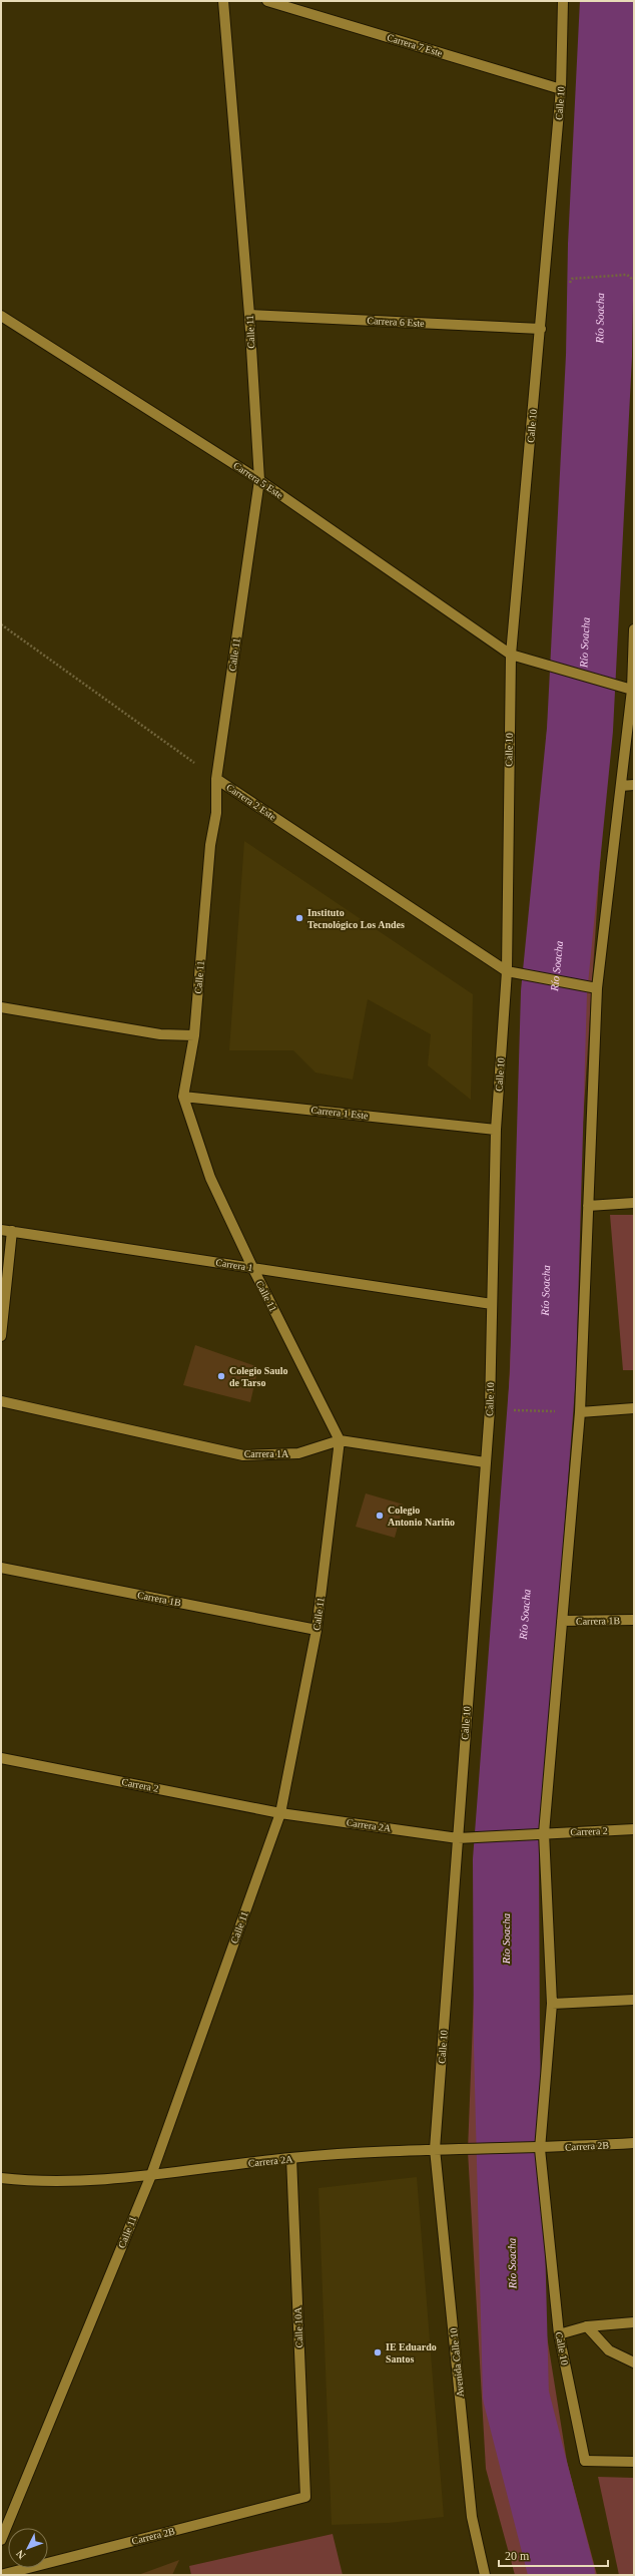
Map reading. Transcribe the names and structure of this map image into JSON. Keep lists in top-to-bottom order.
{
  "streets": {
    "street": [
      "Carrera 7 Este",
      "Calle 10",
      "Carrera 6 Este",
      "Calle 11",
      "Carrera 5 Este",
      "Carrera 2 Este",
      "Carrera 1 Este",
      "Carrera 1",
      "Carrera 1A",
      "Carrera 1B",
      "Carrera 2",
      "Carrera 2A",
      "Carrera 2B",
      "Calle 10A",
      "Avenida Calle 10"
    ]
  },
  "crossings": [
    ["Carrera 7 Este", "Calle 10"],
    ["Calle 10", "Carrera 6 Este"],
    ["Calle 10", "Carrera 5 Este"],
    ["Calle 10", "Carrera 2 Este"],
    ["Calle 10", "Carrera 1 Este"],
    ["Calle 10", "Carrera 1"],
    ["Calle 10", "Carrera 1A"],
    ["Calle 10", "Carrera 1B"],
    ["Calle 10", "Carrera 2"],
    ["Calle 10", "Carrera 2A"],
    ["Calle 10", "Carrera 2B"],
    ["Calle 10", "Avenida Calle 10"],
    ["Carrera 6 Este", "Calle 11"],
    ["Calle 11", "Carrera 5 Este"],
    ["Calle 11", "Carrera 2 Este"],
    ["Calle 11", "Carrera 1 Este"],
    ["Calle 11", "Carrera 1"],
    ["Calle 11", "Carrera 1A"],
    ["Calle 11", "Carrera 1B"],
    ["Calle 11", "Carrera 2"],
    ["Calle 11", "Carrera 2A"],
    ["Carrera 2", "Carrera 2A"],
    ["Carrera 2A", "Carrera 2B"],
    ["Carrera 2A", "Calle 10A"],
    ["Carrera 2A", "Avenida Calle 10"],
    ["Carrera 2B", "Calle 10A"]
  ],
  "water": ["Río Soacha"],
  "places": [
    "Instituto Tecnológico Los Andes",
    "Colegio Saulo de Tarso",
    "Colegio Antonio Nariño",
    "IE Eduardo Santos"
  ],
  "scale_bar": "20 m",
  "north": "bottom left"
}
